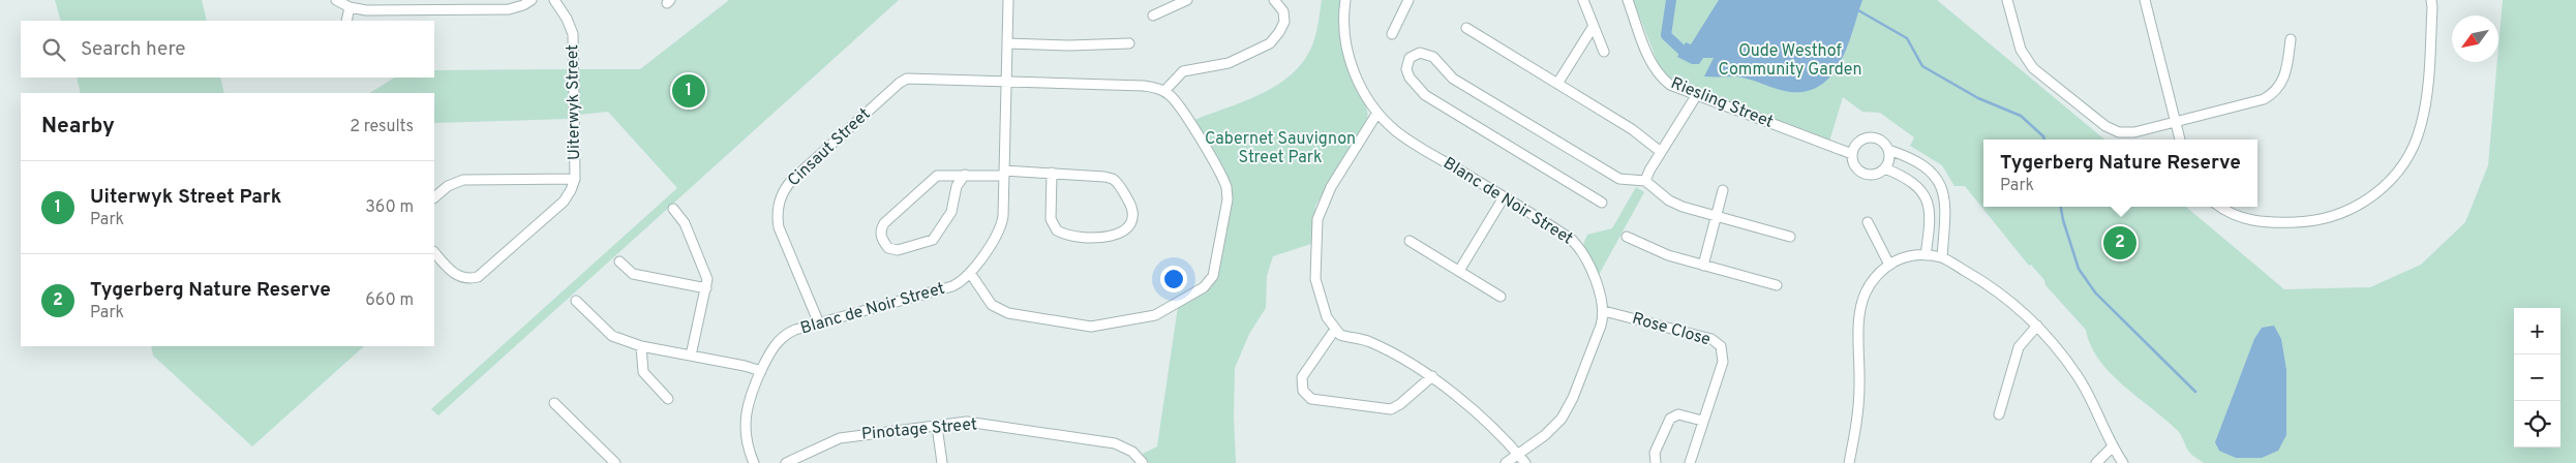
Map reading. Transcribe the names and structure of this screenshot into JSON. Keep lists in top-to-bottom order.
{
  "streets": {
    "street": [
      "Uiterwyk Street",
      "Riesling Street",
      "Cinsaut Street",
      "Blanc de Noir Street",
      "Rose Close",
      "Pinotage Street"
    ]
  },
  "crossings": [
    ["Cinsaut Street", "Blanc de Noir Street"],
    ["Blanc de Noir Street", "Rose Close"]
  ],
  "parks": ["Oude Westhof Community Garden", "Cabernet Sauvignon Street Park"],
  "north": "bottom left",
  "page": {
    "search": "Search here",
    "pins": ["1", "2"],
    "heading": ["Nearby", "2 results"],
    "popup": ["Tygerberg Nature Reserve", "Park"],
    "list": [
      {
        "mark": "1",
        "name": "Uiterwyk Street Park",
        "note": "Park",
        "value": "360 m"
      },
      {
        "mark": "2",
        "name": "Tygerberg Nature Reserve",
        "note": "Park",
        "value": "660 m"
      }
    ],
    "map_buttons": ["+", "−"]
  }
}
